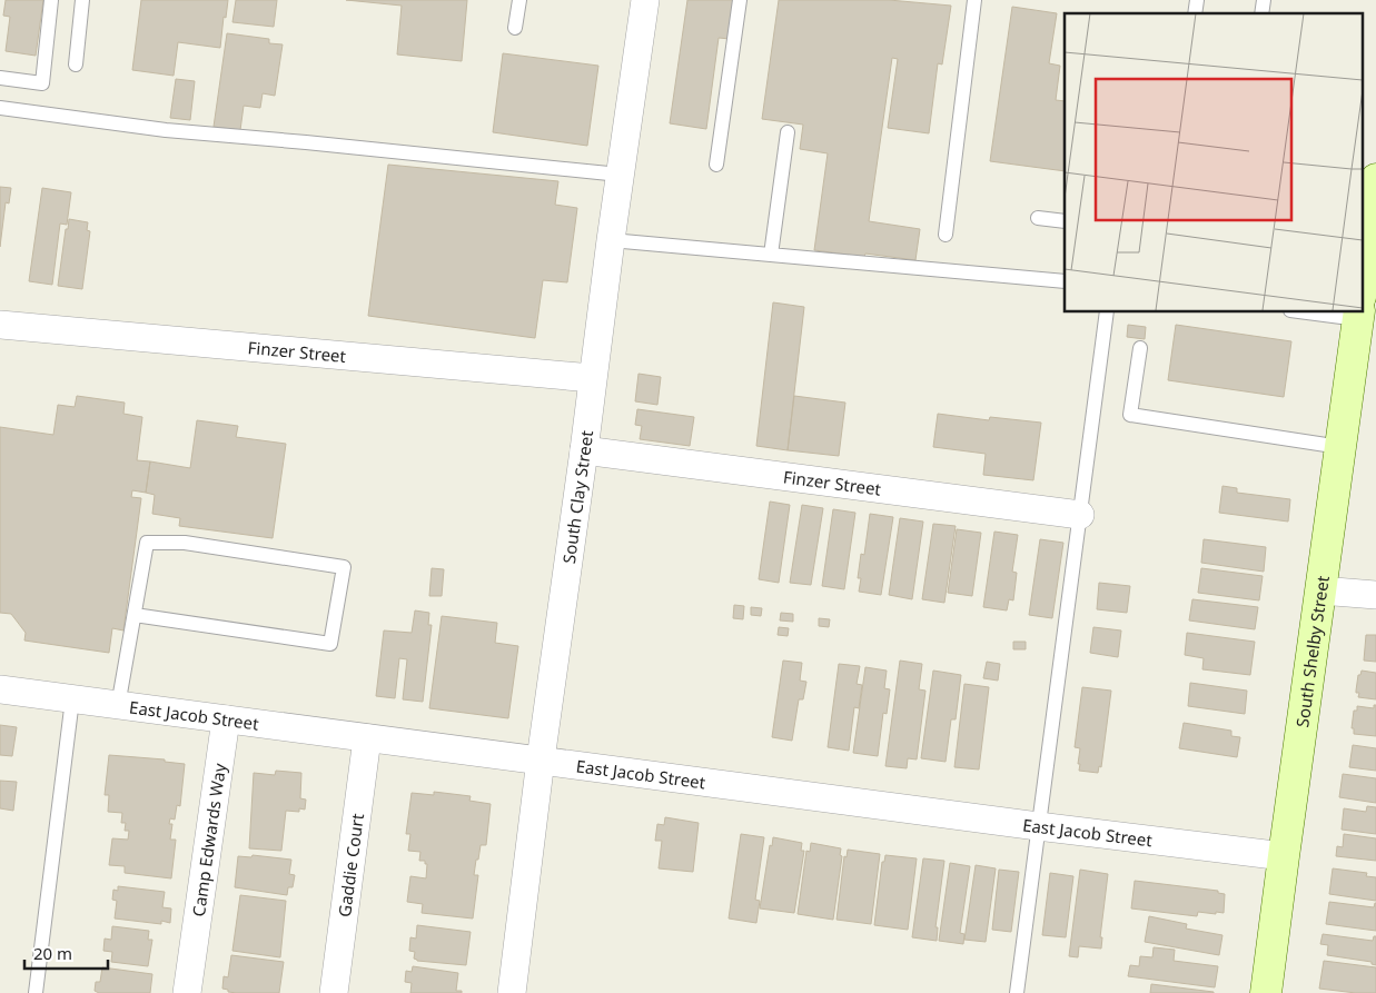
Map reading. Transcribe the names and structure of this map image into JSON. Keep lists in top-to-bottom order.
{
  "streets": {
    "main road": ["South Shelby Street"],
    "street": [
      "Finzer Street",
      "South Clay Street",
      "East Jacob Street",
      "Camp Edwards Way",
      "Gaddie Court"
    ]
  },
  "crossings": [
    ["Finzer Street", "South Clay Street"],
    ["South Clay Street", "East Jacob Street"],
    ["South Shelby Street", "East Jacob Street"],
    ["East Jacob Street", "Camp Edwards Way"],
    ["East Jacob Street", "Gaddie Court"]
  ],
  "scale_bar": "20 m"
}
